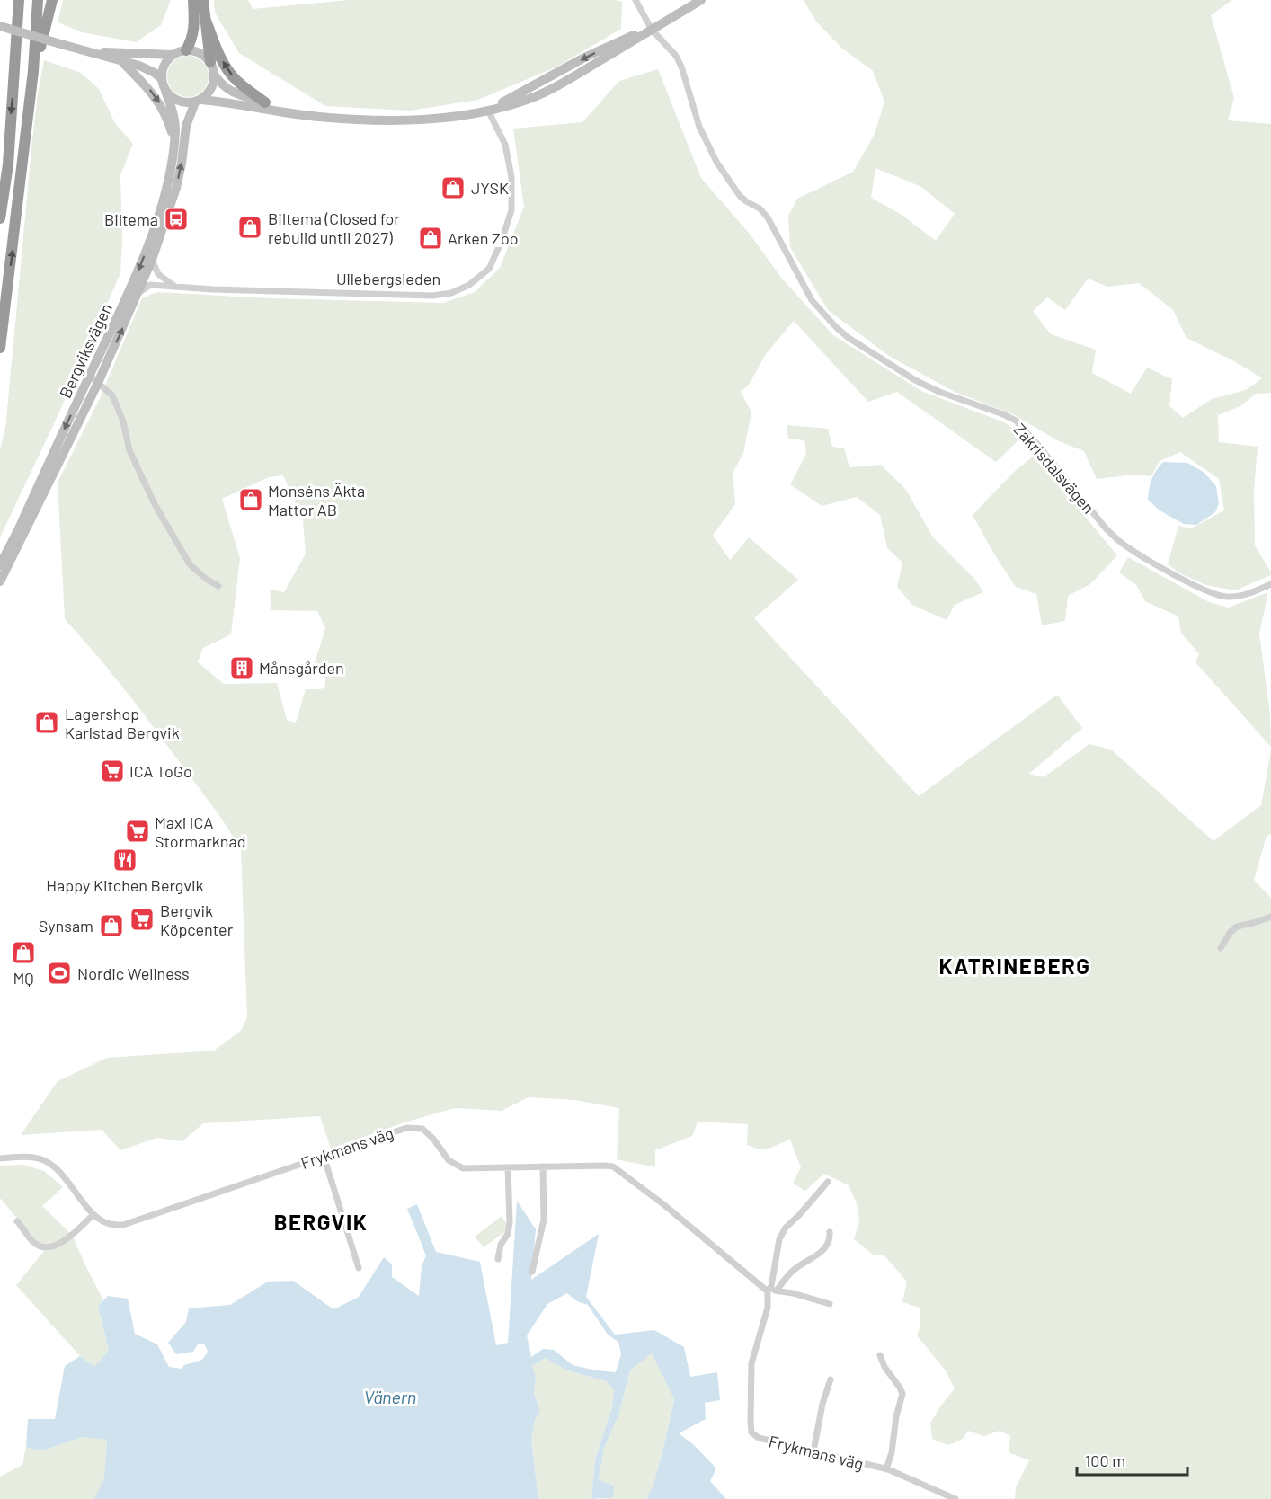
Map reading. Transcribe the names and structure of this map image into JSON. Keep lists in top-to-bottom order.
{
  "streets": {
    "street": [
      "Ullebergsleden",
      "Bergviksvägen",
      "Zakrisdalsvägen",
      "Frykmans väg"
    ]
  },
  "crossings": [
    ["Ullebergsleden", "Bergviksvägen"]
  ],
  "districts": ["KATRINEBERG", "BERGVIK"],
  "water": ["Vänern"],
  "places": {
    "shop": [
      "JYSK",
      "Biltema (Closed for rebuild until 2027)",
      "Arken Zoo",
      "Monséns Äkta Mattor AB",
      "Lagershop Karlstad Bergvik",
      "Synsam",
      "MQ"
    ],
    "bus stop": ["Biltema"],
    "building": ["Månsgården"],
    "supermarket": ["ICA ToGo", "Maxi ICA Stormarknad", "Bergvik Köpcenter"],
    "restaurant": ["Happy Kitchen Bergvik"],
    "sports": ["Nordic Wellness"]
  },
  "scale_bar": "100 m"
}
